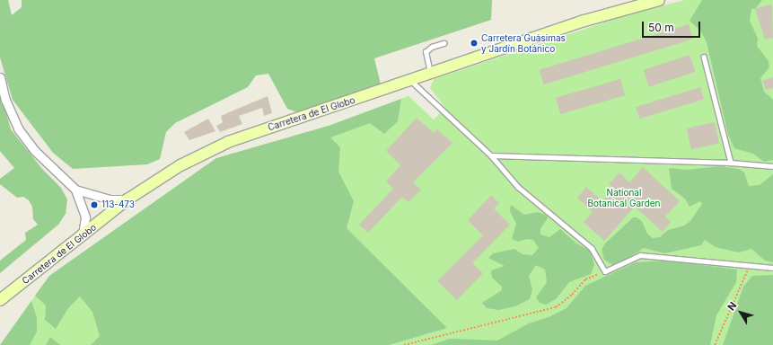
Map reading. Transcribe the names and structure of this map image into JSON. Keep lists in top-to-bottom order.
{
  "streets": {
    "main road": ["Carretera de El Globo"]
  },
  "parks": ["National Botanical Garden"],
  "places": ["Carretera Guásimas y Jardín Botánico", "113-473"],
  "scale_bar": "50 m",
  "north": "top left"
}
